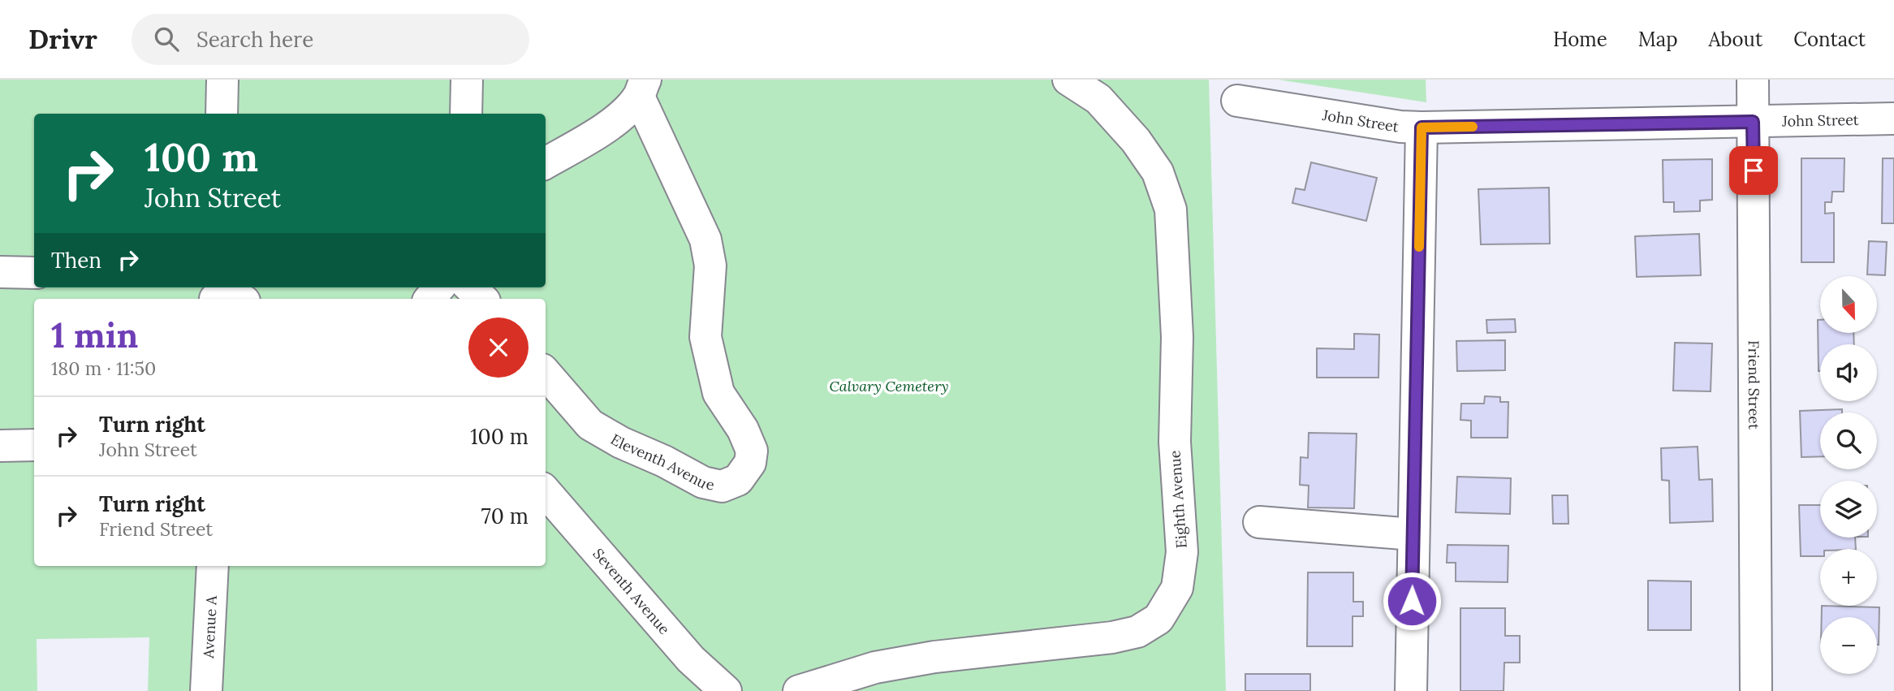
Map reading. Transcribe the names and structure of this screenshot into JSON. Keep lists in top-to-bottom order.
{
  "streets": {
    "street": [
      "John Street",
      "Friend Street",
      "Eleventh Avenue",
      "Eighth Avenue",
      "Seventh Avenue",
      "Avenue A"
    ]
  },
  "crossings": [
    ["John Street", "Friend Street"]
  ],
  "parks": ["Calvary Cemetery"],
  "north": "bottom",
  "page": {
    "header": "Drivr",
    "search": "Search here",
    "nav": [
      "Home",
      "Map",
      "About",
      "Contact"
    ],
    "turn": ["100 m", "John Street"],
    "then": "Then",
    "map_buttons": ["+", "−"],
    "heading": ["1 min", "180 m · 11:50"],
    "list": [
      {
        "name": "Turn right",
        "note": "John Street",
        "value": "100 m"
      },
      {
        "name": "Turn right",
        "note": "Friend Street",
        "value": "70 m"
      }
    ]
  }
}
